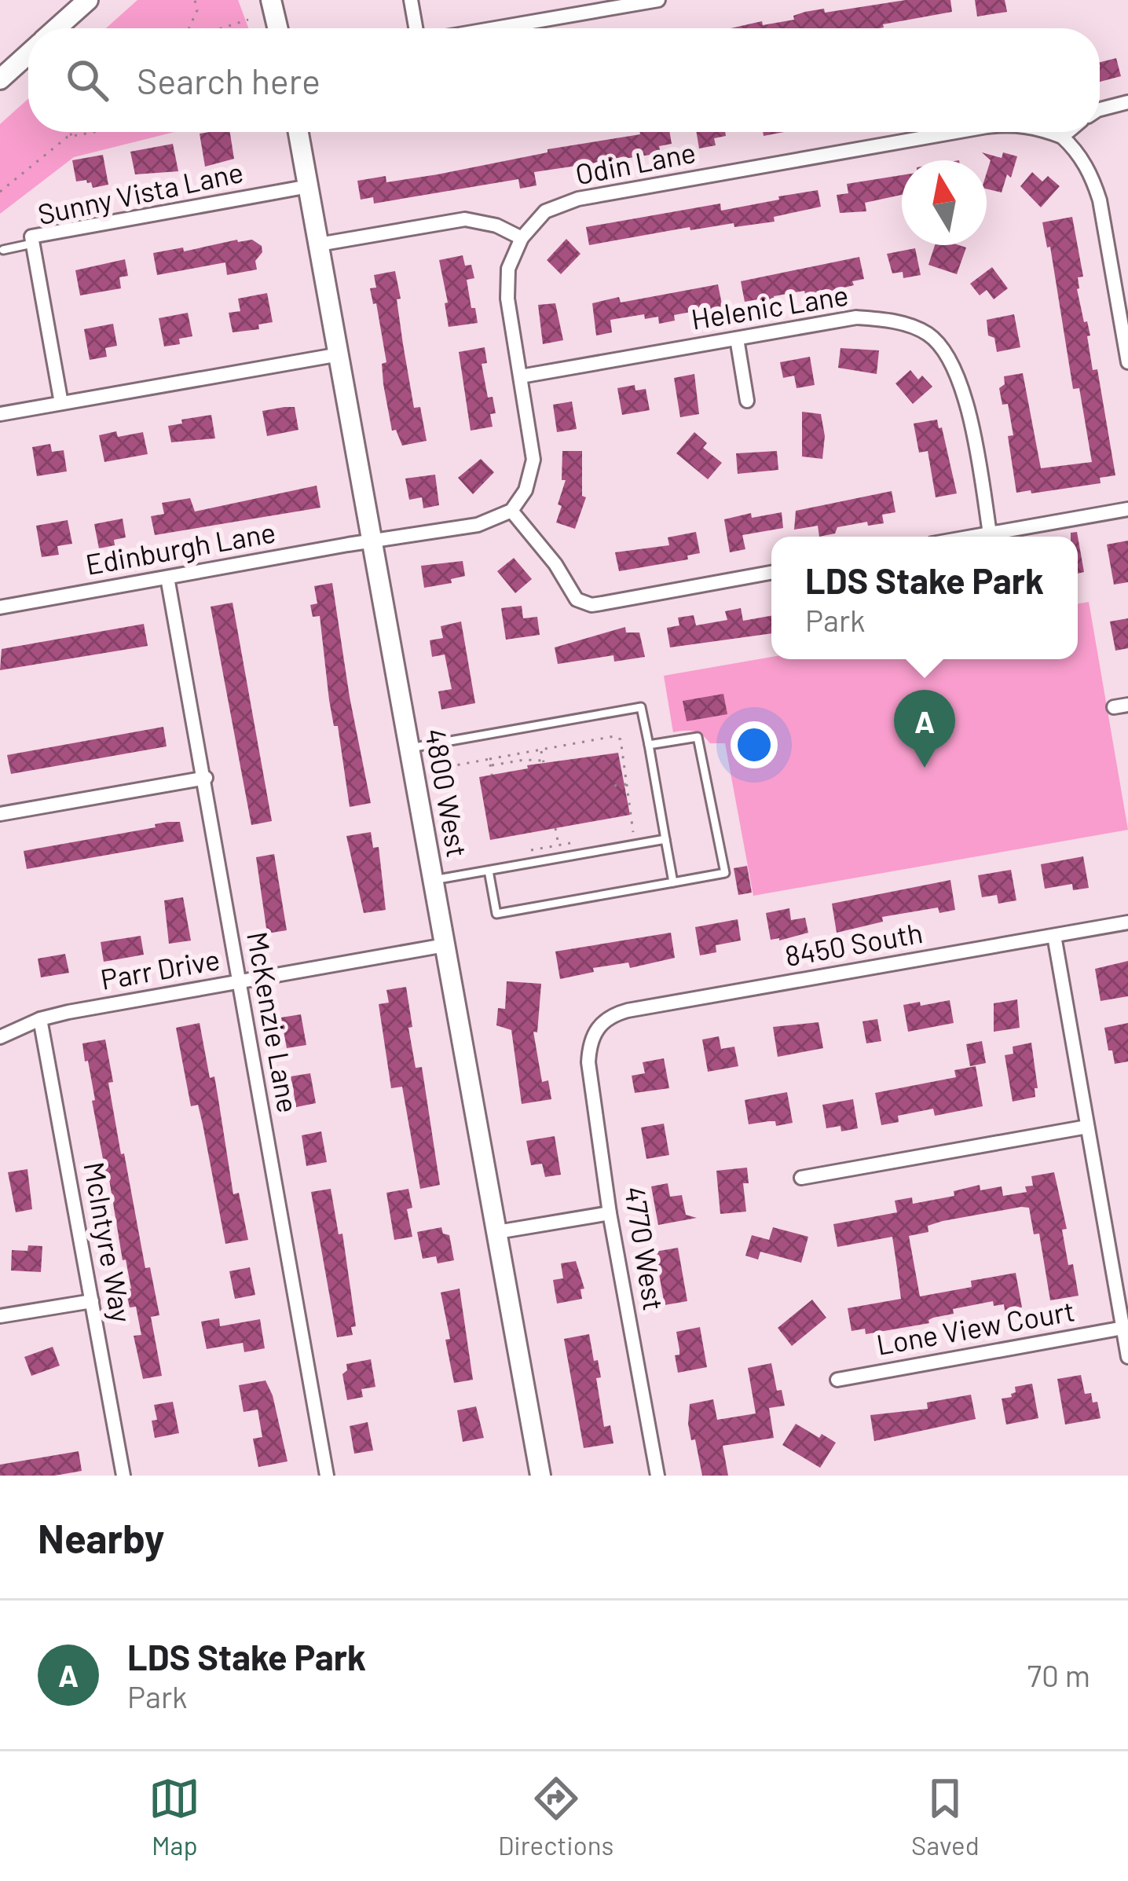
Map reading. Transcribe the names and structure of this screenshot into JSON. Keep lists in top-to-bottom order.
{
  "streets": {
    "street": [
      "Odin Lane",
      "Sunny Vista Lane",
      "Helenic Lane",
      "Edinburgh Lane",
      "4800 West",
      "8450 South",
      "Parr Drive",
      "McKenzie Lane",
      "McIntyre Way",
      "4770 West",
      "Lone View Court"
    ]
  },
  "crossings": [
    ["Sunny Vista Lane", "4800 West"],
    ["Edinburgh Lane", "4800 West"],
    ["Edinburgh Lane", "McKenzie Lane"],
    ["4800 West", "Parr Drive"],
    ["8450 South", "4770 West"],
    ["Parr Drive", "McKenzie Lane"],
    ["Parr Drive", "McIntyre Way"]
  ],
  "north": "top",
  "page": {
    "search": "Search here",
    "popup": ["LDS Stake Park", "Park"],
    "pins": "A",
    "heading": "Nearby",
    "list": [
      {
        "mark": "A",
        "name": "LDS Stake Park",
        "note": "Park",
        "value": "70 m"
      }
    ],
    "nav": ["Map", "Directions", "Saved"]
  }
}
